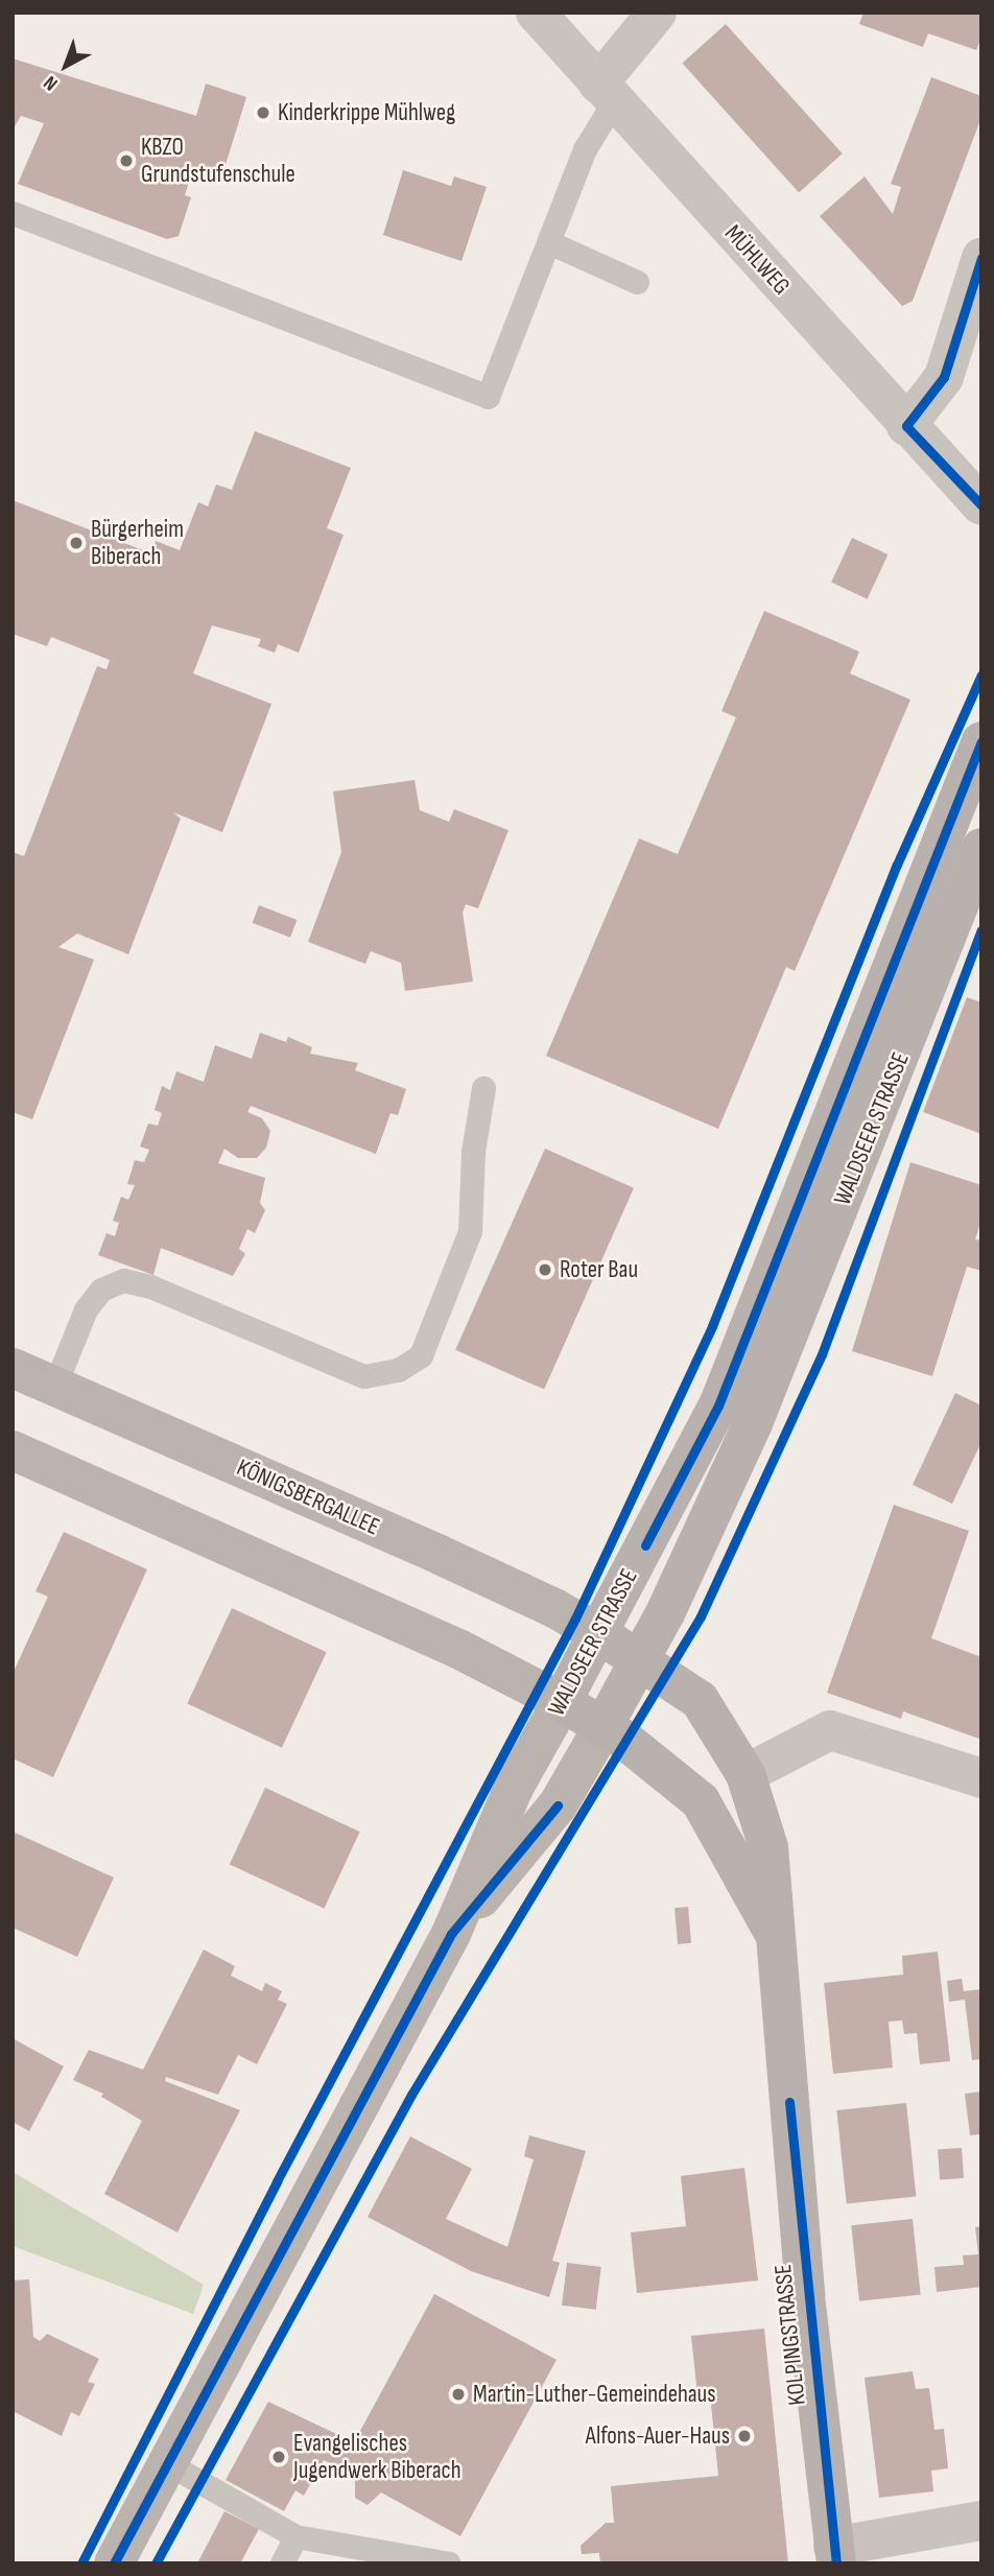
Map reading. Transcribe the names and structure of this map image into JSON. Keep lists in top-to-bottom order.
{
  "streets": {
    "main road": ["WALDSEER STRASSE", "KÖNIGSBERGALLEE", "KOLPINGSTRASSE"],
    "street": ["MÜHLWEG"]
  },
  "crossings": [
    ["WALDSEER STRASSE", "KÖNIGSBERGALLEE"],
    ["WALDSEER STRASSE", "KOLPINGSTRASSE"],
    ["KÖNIGSBERGALLEE", "KOLPINGSTRASSE"]
  ],
  "places": [
    "Kinderkrippe Mühlweg",
    "KBZO Grundstufenschule",
    "Bürgerheim Biberach",
    "Roter Bau",
    "Martin-Luther-Gemeindehaus",
    "Alfons-Auer-Haus",
    "Evangelisches Jugendwerk Biberach"
  ],
  "north": "bottom left"
}
